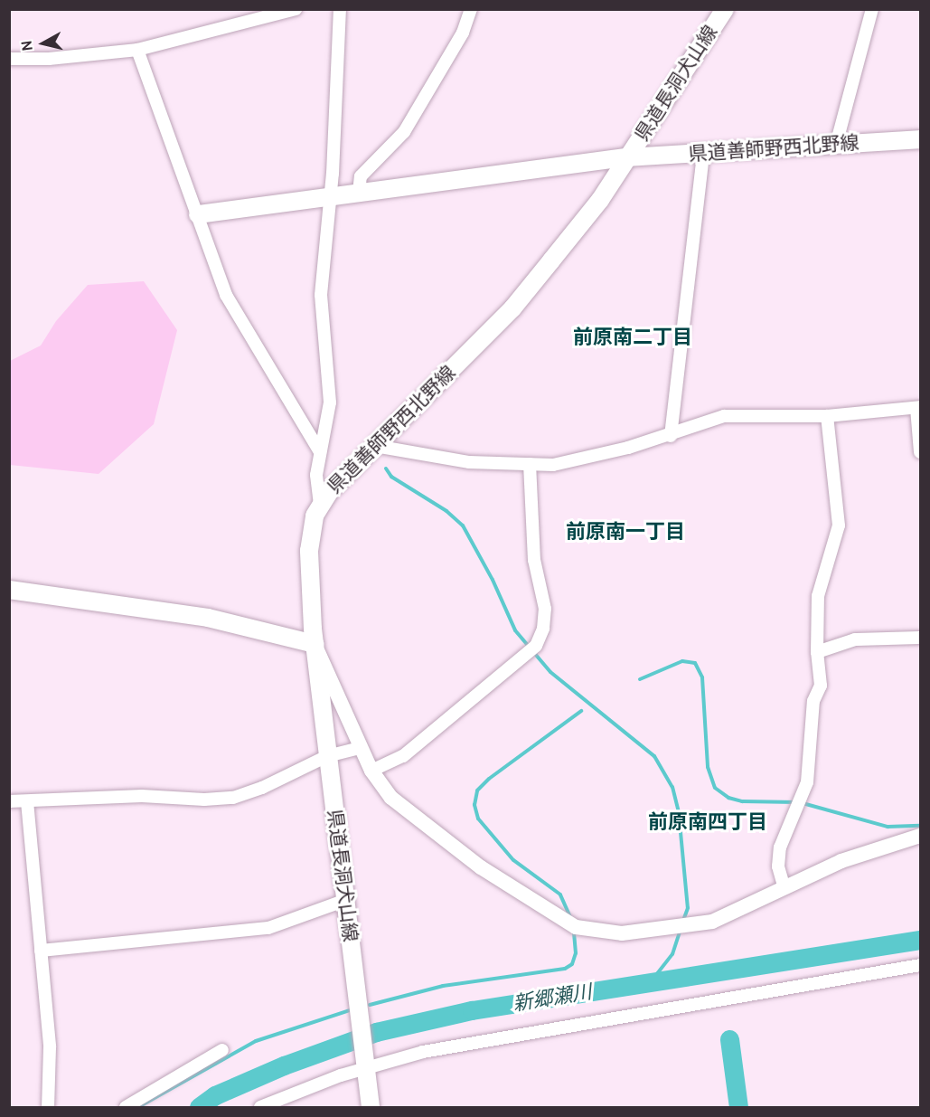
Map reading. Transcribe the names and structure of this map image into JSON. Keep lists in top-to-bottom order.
{
  "streets": {
    "main road": ["県道長洞犬山線", "県道善師野西北野線"]
  },
  "crossings": [
    ["県道長洞犬山線", "県道善師野西北野線"]
  ],
  "districts": ["前原南二丁目", "前原南一丁目", "前原南四丁目"],
  "water": ["新郷瀬川"],
  "north": "left"
}
